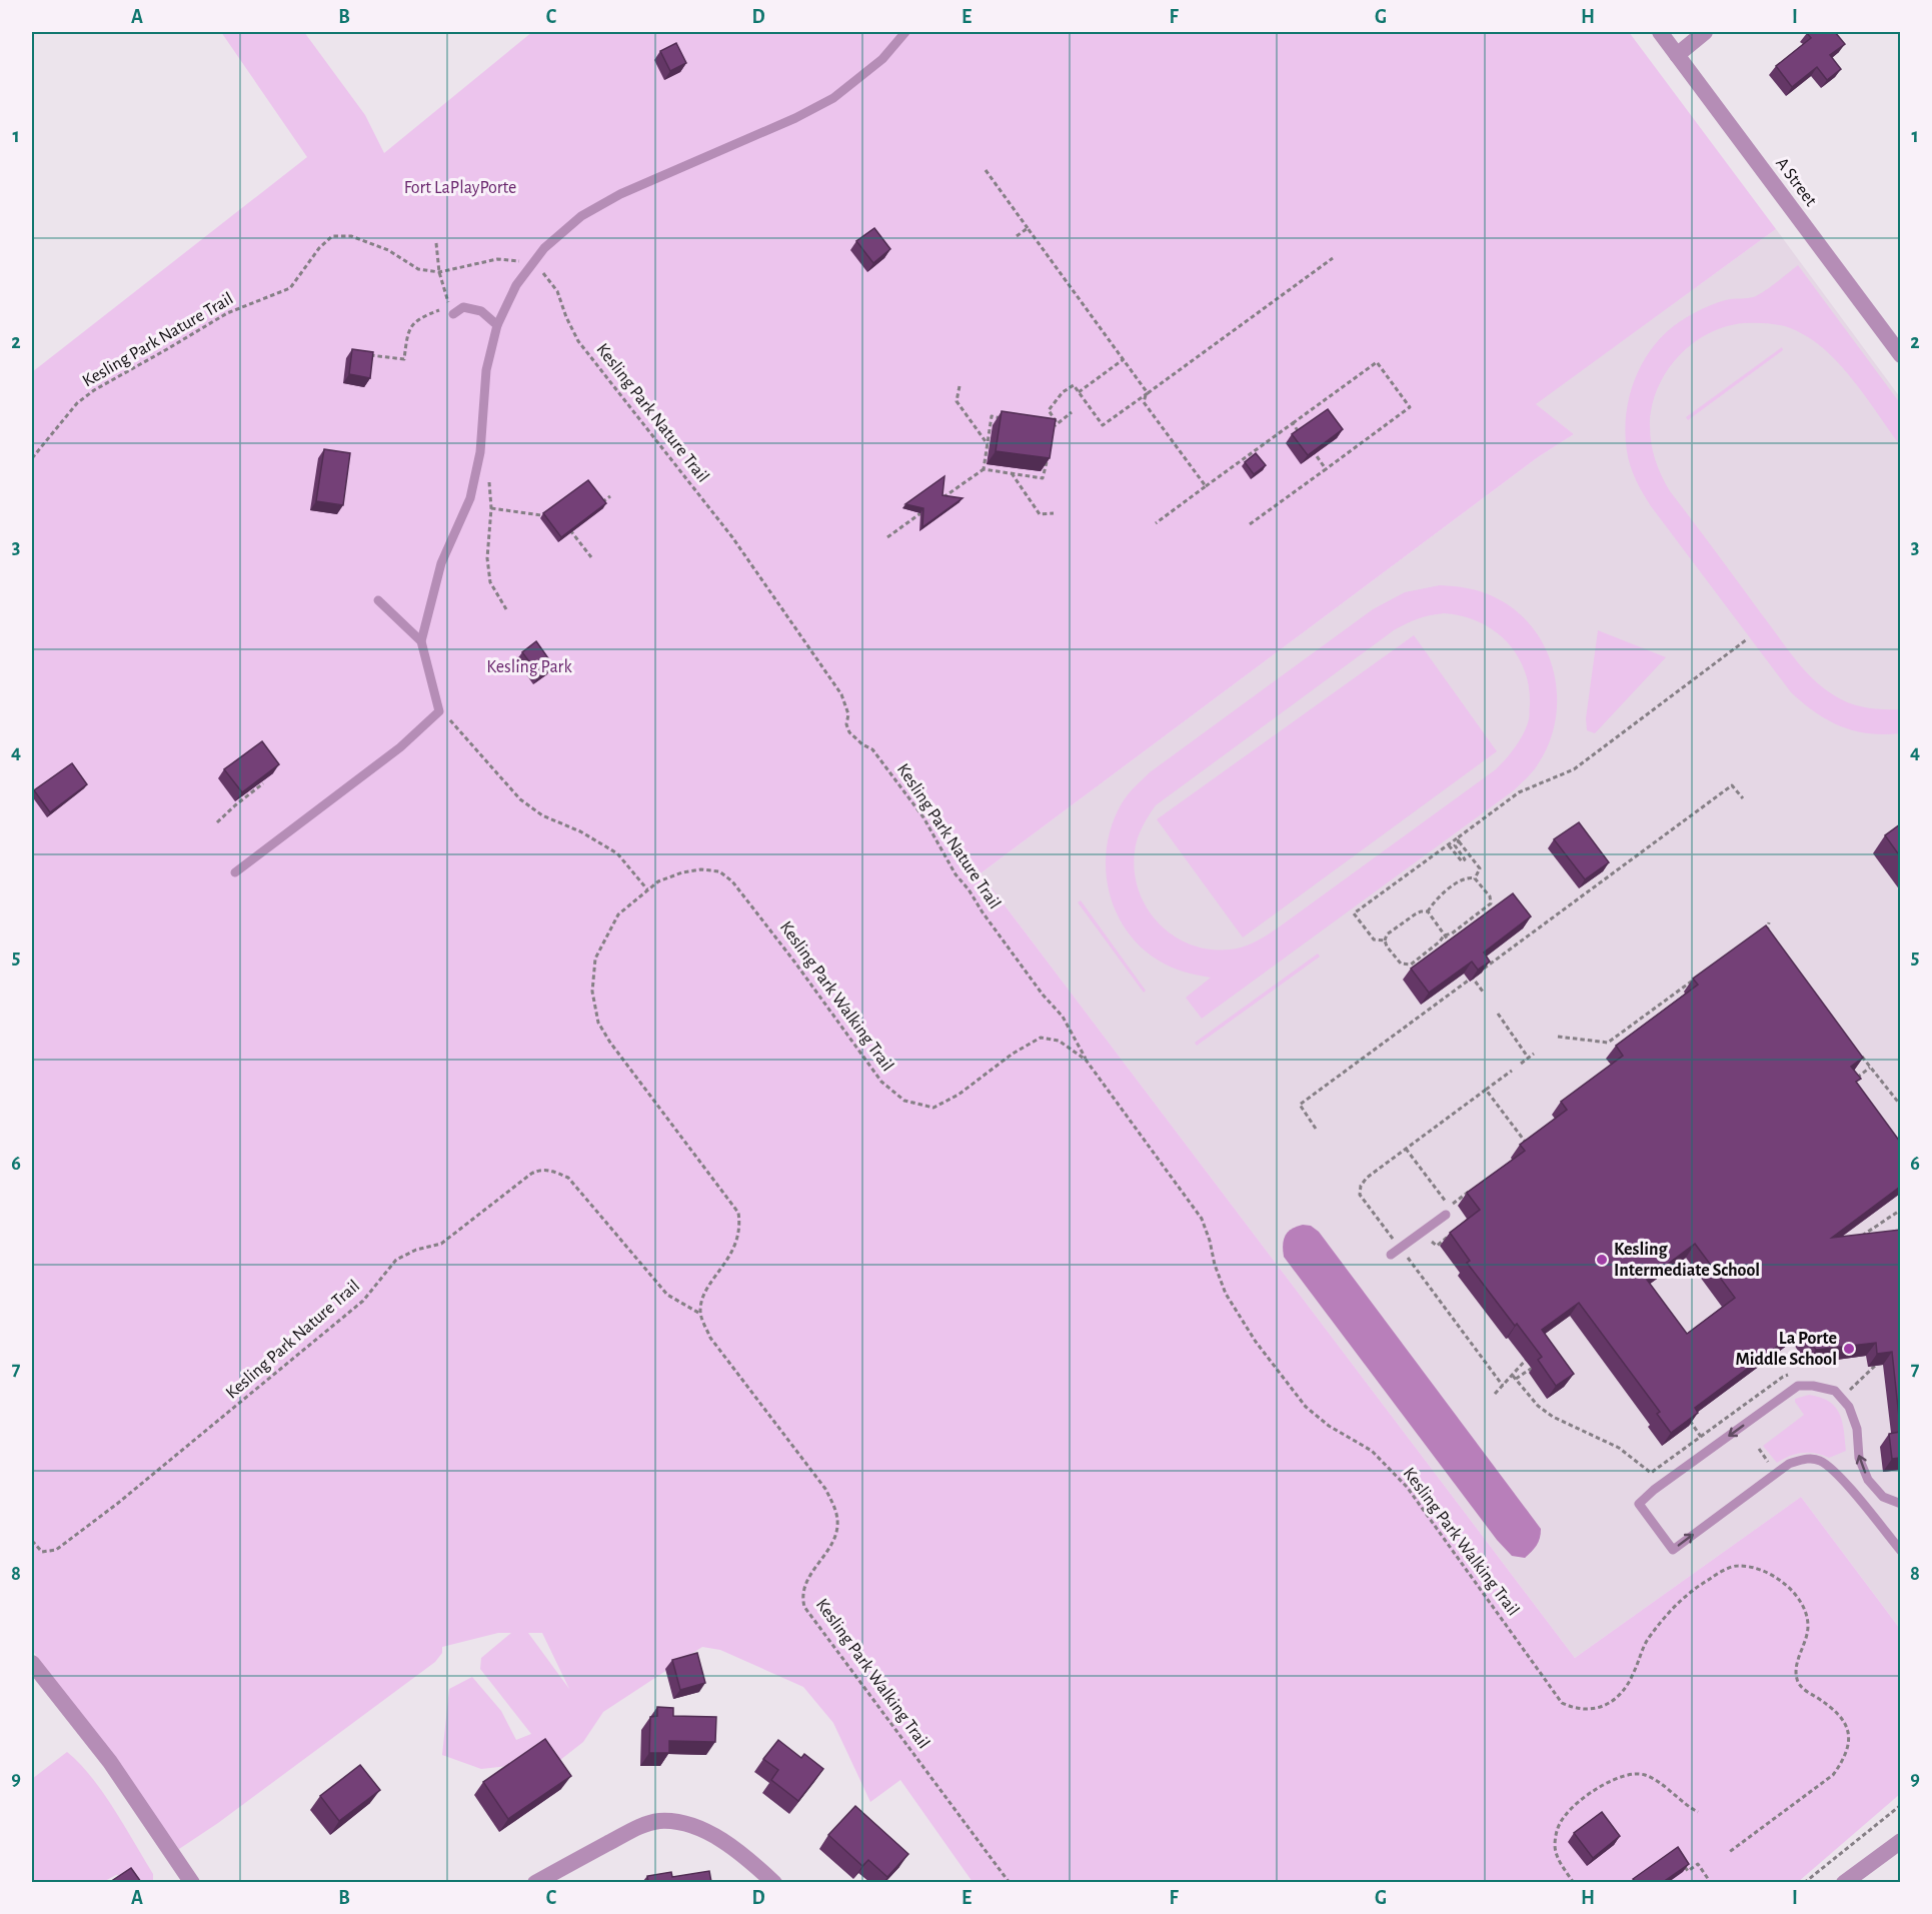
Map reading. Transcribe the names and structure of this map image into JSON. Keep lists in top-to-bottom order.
{
  "streets": {
    "street": ["A Street"],
    "path": ["Kesling Park Nature Trail", "Kesling Park Walking Trail"]
  },
  "crossings": [
    ["Kesling Park Nature Trail", "Kesling Park Walking Trail"]
  ],
  "parks": ["Fort LaPlayPorte", "Kesling Park"],
  "places": ["Kesling Intermediate School", "La Porte Middle School"],
  "grid": {
    "columns": [
      "A",
      "B",
      "C",
      "D",
      "E",
      "F",
      "G",
      "H",
      "I"
    ],
    "rows": [
      "1",
      "2",
      "3",
      "4",
      "5",
      "6",
      "7",
      "8",
      "9"
    ]
  }
}
